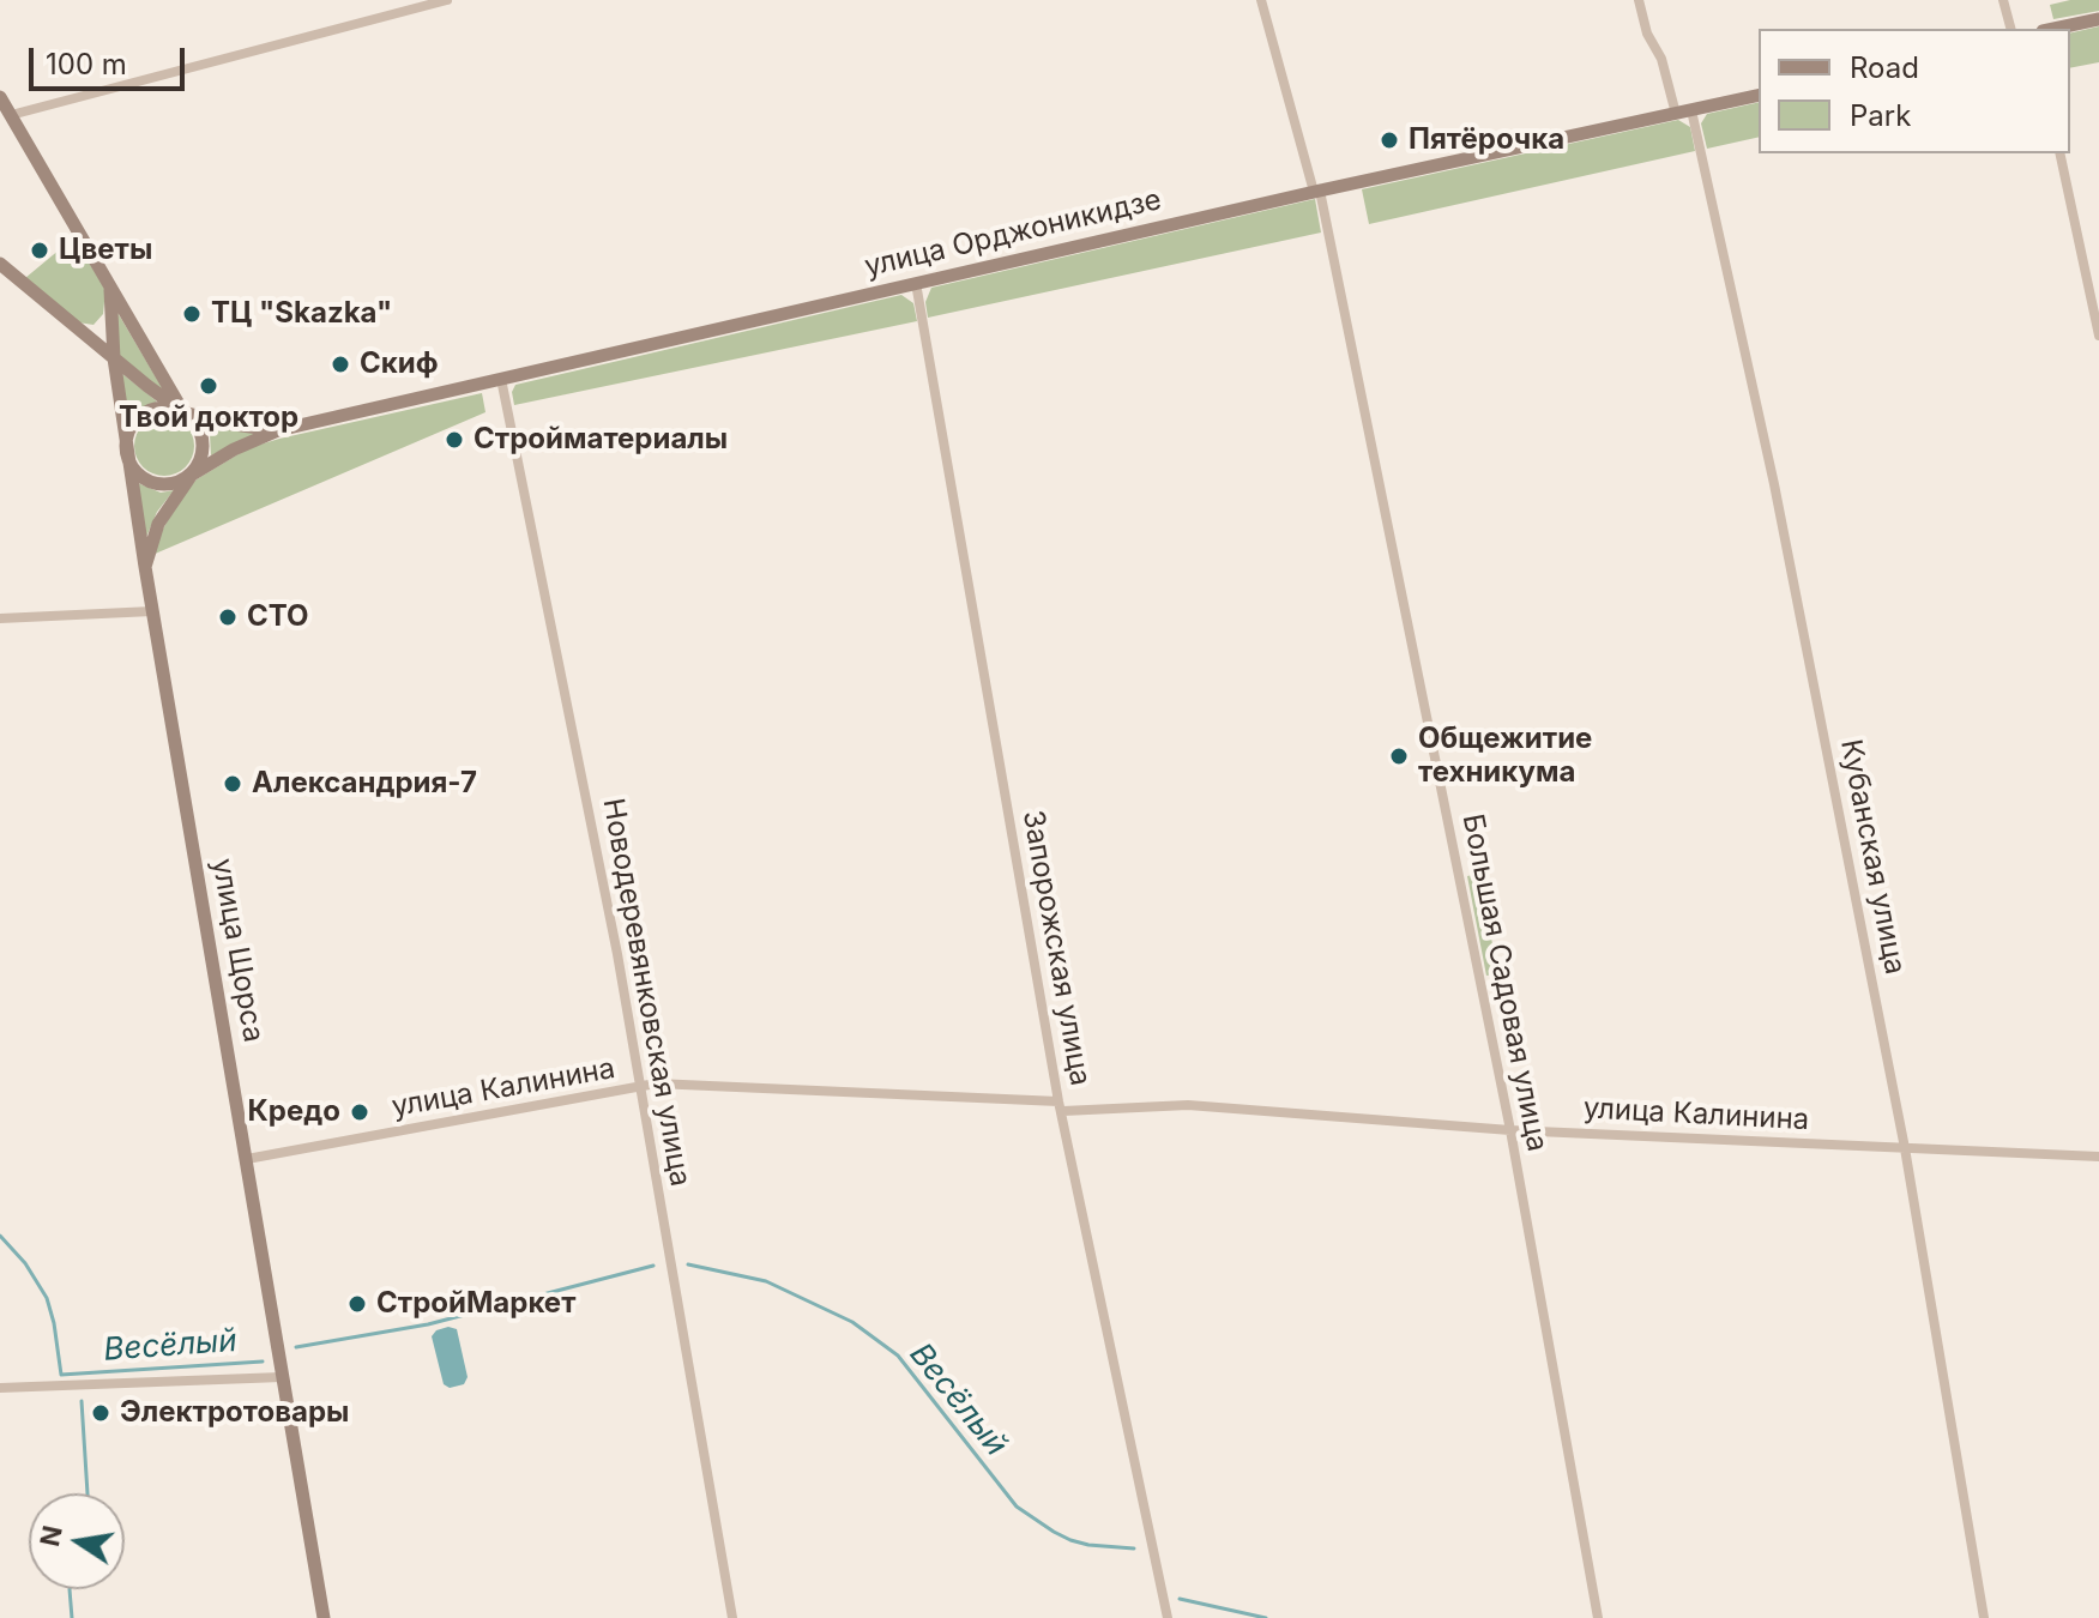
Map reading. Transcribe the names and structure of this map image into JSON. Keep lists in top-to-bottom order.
{
  "streets": {
    "main road": ["улица Орджоникидзе", "улица Щорса"],
    "street": [
      "Кубанская улица",
      "Запорожская улица",
      "Большая Садовая улица",
      "Новодеревянковская улица",
      "улица Калинина"
    ]
  },
  "crossings": [
    ["улица Орджоникидзе", "Кубанская улица"],
    ["улица Орджоникидзе", "Запорожская улица"],
    ["улица Орджоникидзе", "Большая Садовая улица"],
    ["улица Орджоникидзе", "Новодеревянковская улица"],
    ["Кубанская улица", "улица Калинина"],
    ["Запорожская улица", "улица Калинина"],
    ["улица Щорса", "улица Калинина"],
    ["Большая Садовая улица", "улица Калинина"],
    ["Новодеревянковская улица", "улица Калинина"]
  ],
  "water": ["Весёлый"],
  "places": [
    "Пятёрочка",
    "Цветы",
    "ТЦ \"Skazka\"",
    "Скиф",
    "Твой доктор",
    "Стройматериалы",
    "СТО",
    "Общежитие техникума",
    "Александрия-7",
    "Кредо",
    "СтройМаркет",
    "Электротовары"
  ],
  "legend": ["Road", "Park"],
  "scale_bar": "100 m",
  "north": "left"
}
